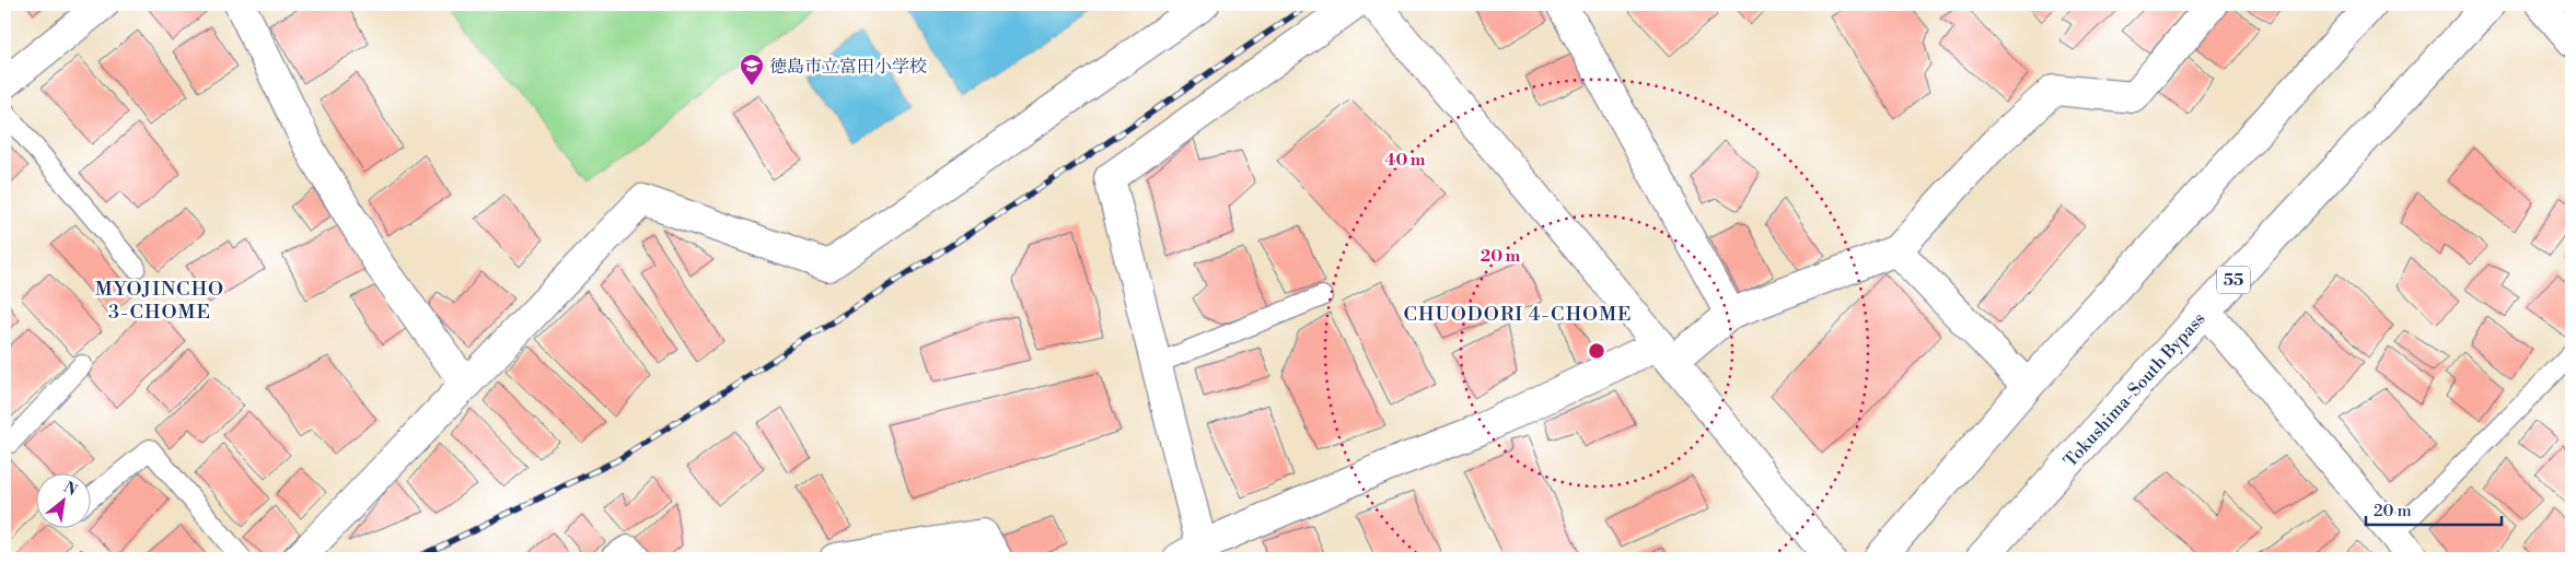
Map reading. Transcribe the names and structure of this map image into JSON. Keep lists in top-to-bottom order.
{
  "streets": {
    "main road": ["55", "Tokushima-South Bypass"]
  },
  "districts": ["MYOJINCHO 3-CHOME", "CHUODORI 4-CHOME"],
  "places": {
    "school or university": ["徳島市立富田小学校"]
  },
  "scale_bar": "20 m",
  "north": "top right",
  "rings": ["40 m", "20 m"]
}
